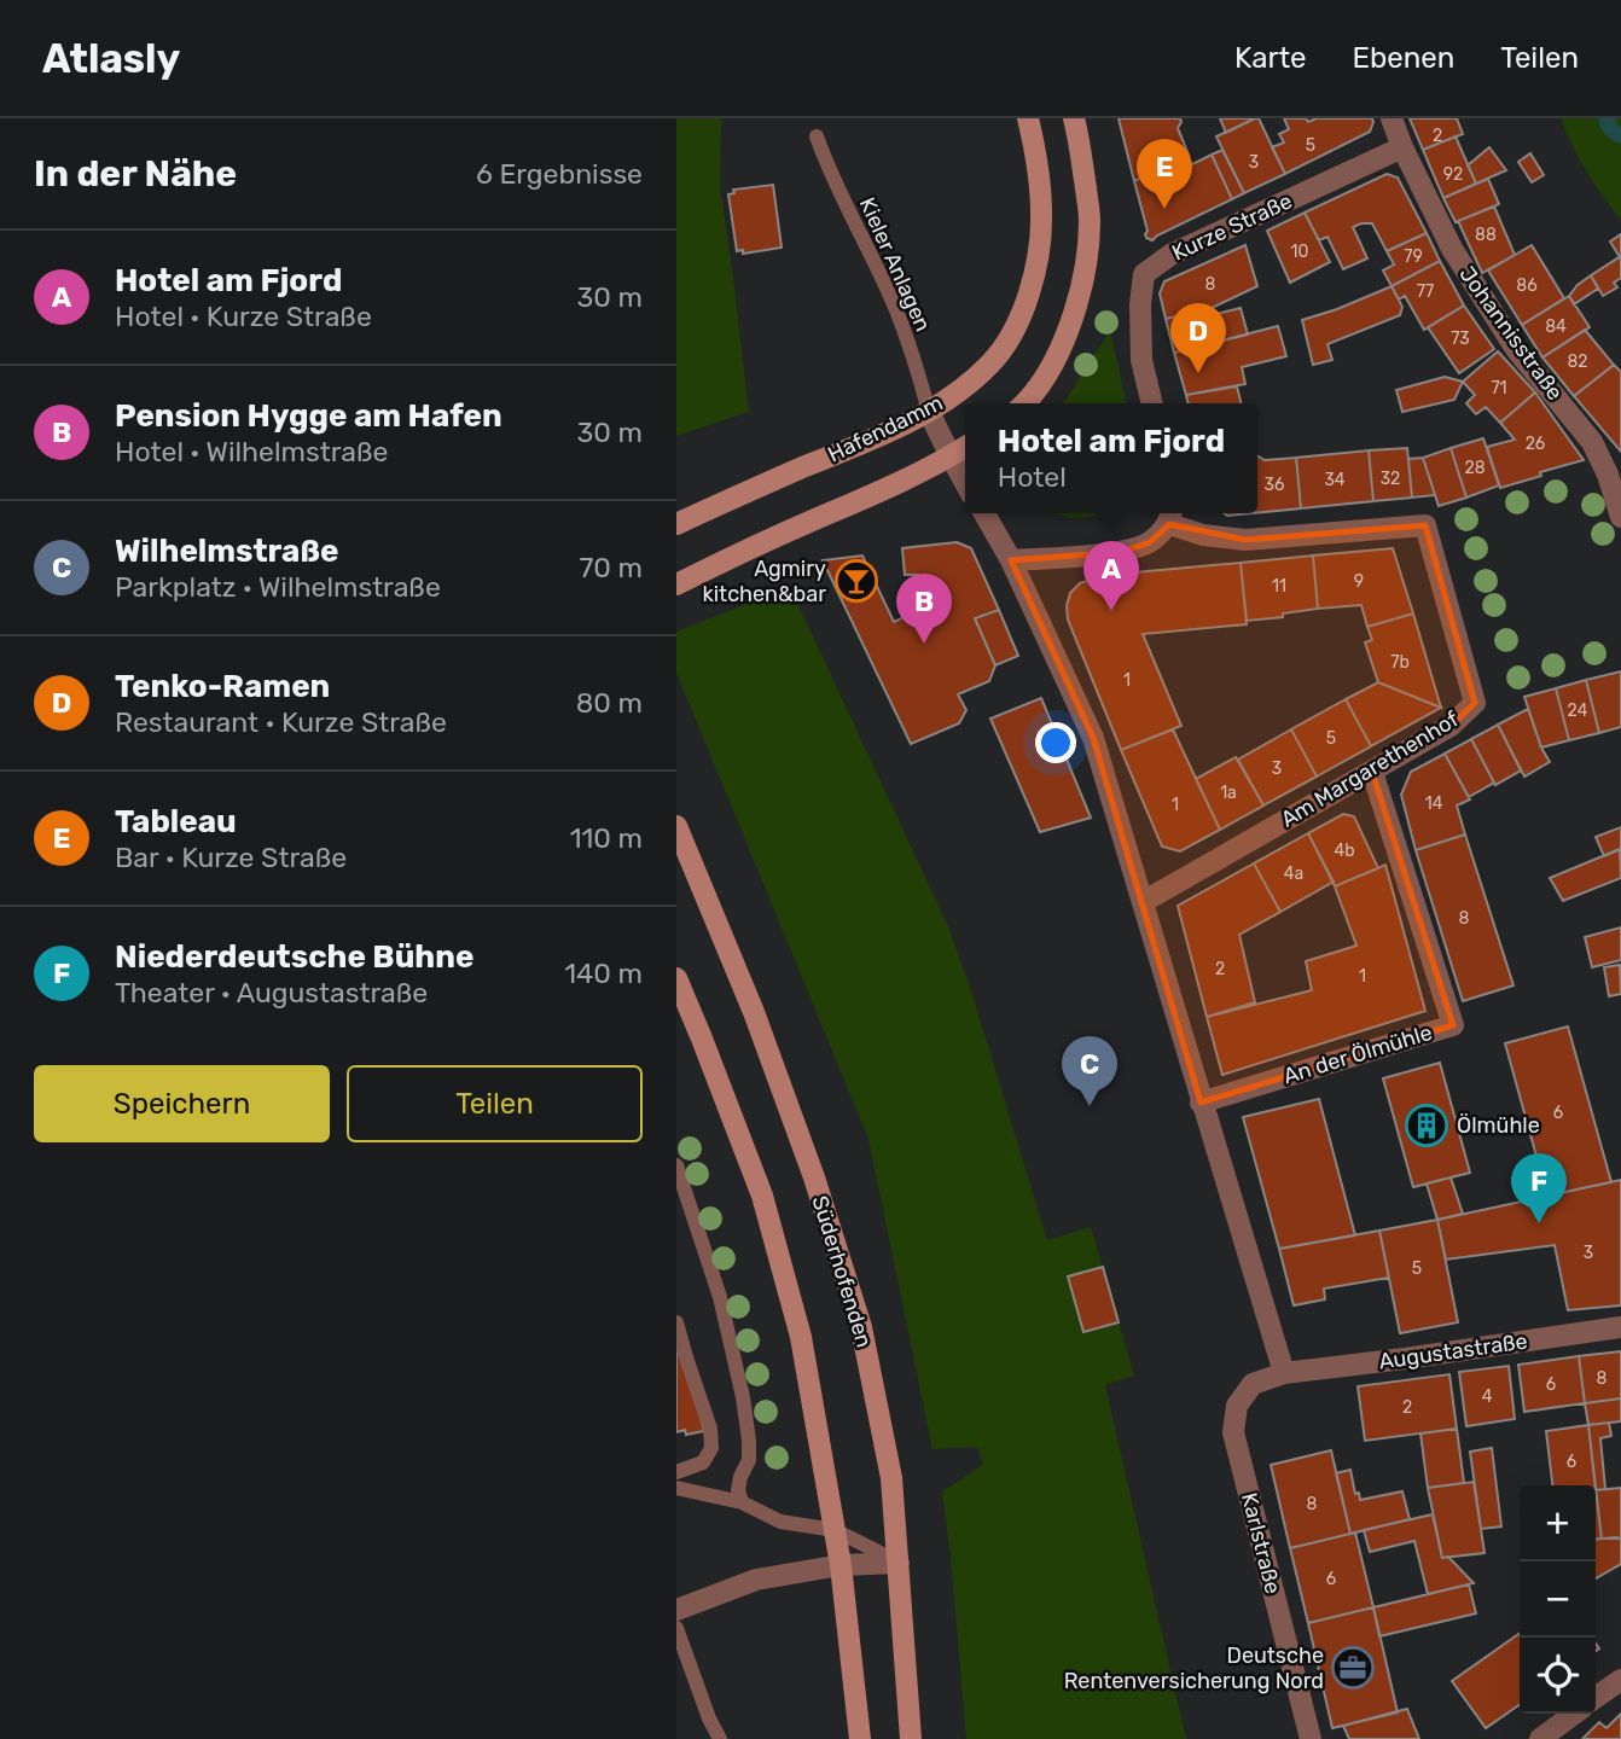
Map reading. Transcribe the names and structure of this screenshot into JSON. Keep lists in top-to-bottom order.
{
  "streets": {
    "main road": ["Hafendamm", "Süderhofenden"],
    "street": [
      "Kurze Straße",
      "Johannisstraße",
      "Am Margarethenhof",
      "An der Ölmühle",
      "Augustastraße",
      "Karlstraße"
    ],
    "lane": ["Kieler Anlagen"]
  },
  "crossings": [
    ["Kurze Straße", "Johannisstraße"],
    ["Kieler Anlagen", "Hafendamm"],
    ["Am Margarethenhof", "An der Ölmühle"],
    ["Augustastraße", "Karlstraße"]
  ],
  "places": {
    "bar": ["Agmiry kitchen&bar"],
    "building": ["Ölmühle"],
    "office": ["Deutsche Rentenversicherung Nord"]
  },
  "house_numbers": [
    "2",
    "5",
    "3",
    "92",
    "88",
    "10",
    "79",
    "8",
    "86",
    "77",
    "84",
    "73",
    "82",
    "71",
    "26",
    "28",
    "32",
    "34",
    "36",
    "9",
    "11",
    "7b",
    "1",
    "24",
    "5",
    "3",
    "1a",
    "14",
    "1",
    "4b",
    "4a",
    "8",
    "2",
    "1",
    "6",
    "3",
    "5",
    "8",
    "6",
    "4",
    "2",
    "6",
    "8",
    "6"
  ],
  "page": {
    "header": "Atlasly",
    "nav": ["Karte", "Ebenen", "Teilen"],
    "heading": ["In der Nähe", "6 Ergebnisse"],
    "pins": [
      "E",
      "D",
      "A",
      "B",
      "C",
      "F"
    ],
    "list": [
      {
        "mark": "A",
        "name": "Hotel am Fjord",
        "note": "Hotel · Kurze Straße",
        "value": "30 m"
      },
      {
        "mark": "B",
        "name": "Pension Hygge am Hafen",
        "note": "Hotel · Wilhelmstraße",
        "value": "30 m"
      },
      {
        "mark": "C",
        "name": "Wilhelmstraße",
        "note": "Parkplatz · Wilhelmstraße",
        "value": "70 m"
      },
      {
        "mark": "D",
        "name": "Tenko-Ramen",
        "note": "Restaurant · Kurze Straße",
        "value": "80 m"
      },
      {
        "mark": "E",
        "name": "Tableau",
        "note": "Bar · Kurze Straße",
        "value": "110 m"
      },
      {
        "mark": "F",
        "name": "Niederdeutsche Bühne",
        "note": "Theater · Augustastraße",
        "value": "140 m"
      }
    ],
    "popup": ["Hotel am Fjord", "Hotel"],
    "buttons": ["Speichern", "Teilen"],
    "map_buttons": ["+", "−"]
  }
}
